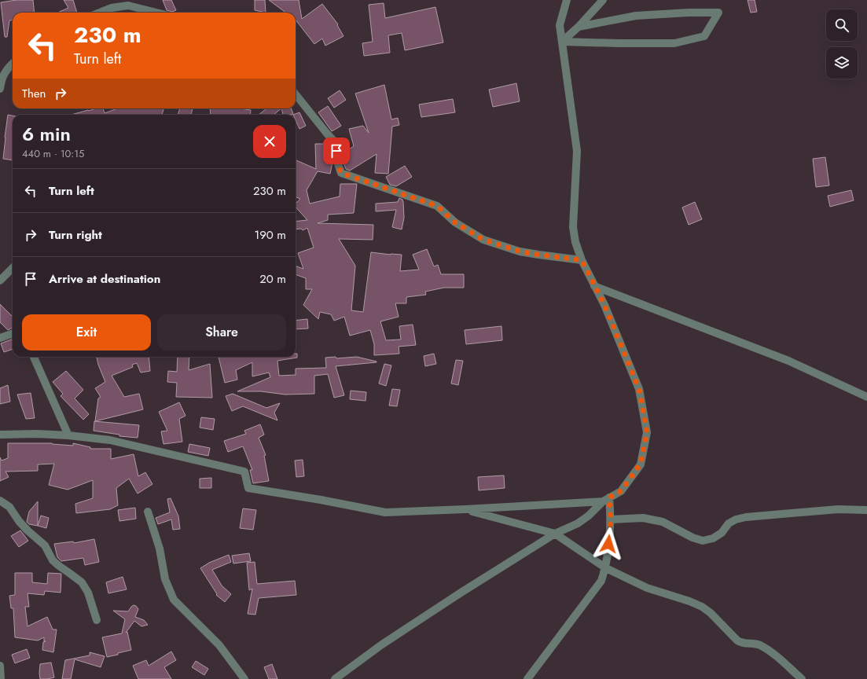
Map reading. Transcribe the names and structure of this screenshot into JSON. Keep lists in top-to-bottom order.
{
  "page": {
    "turn": ["230 m", "Turn left"],
    "then": "Then",
    "heading": ["6 min", "440 m · 10:15"],
    "list": [
      {
        "name": "Turn left",
        "value": "230 m"
      },
      {
        "name": "Turn right",
        "value": "190 m"
      },
      {
        "name": "Arrive at destination",
        "value": "20 m"
      }
    ],
    "buttons": ["Exit", "Share"]
  }
}
